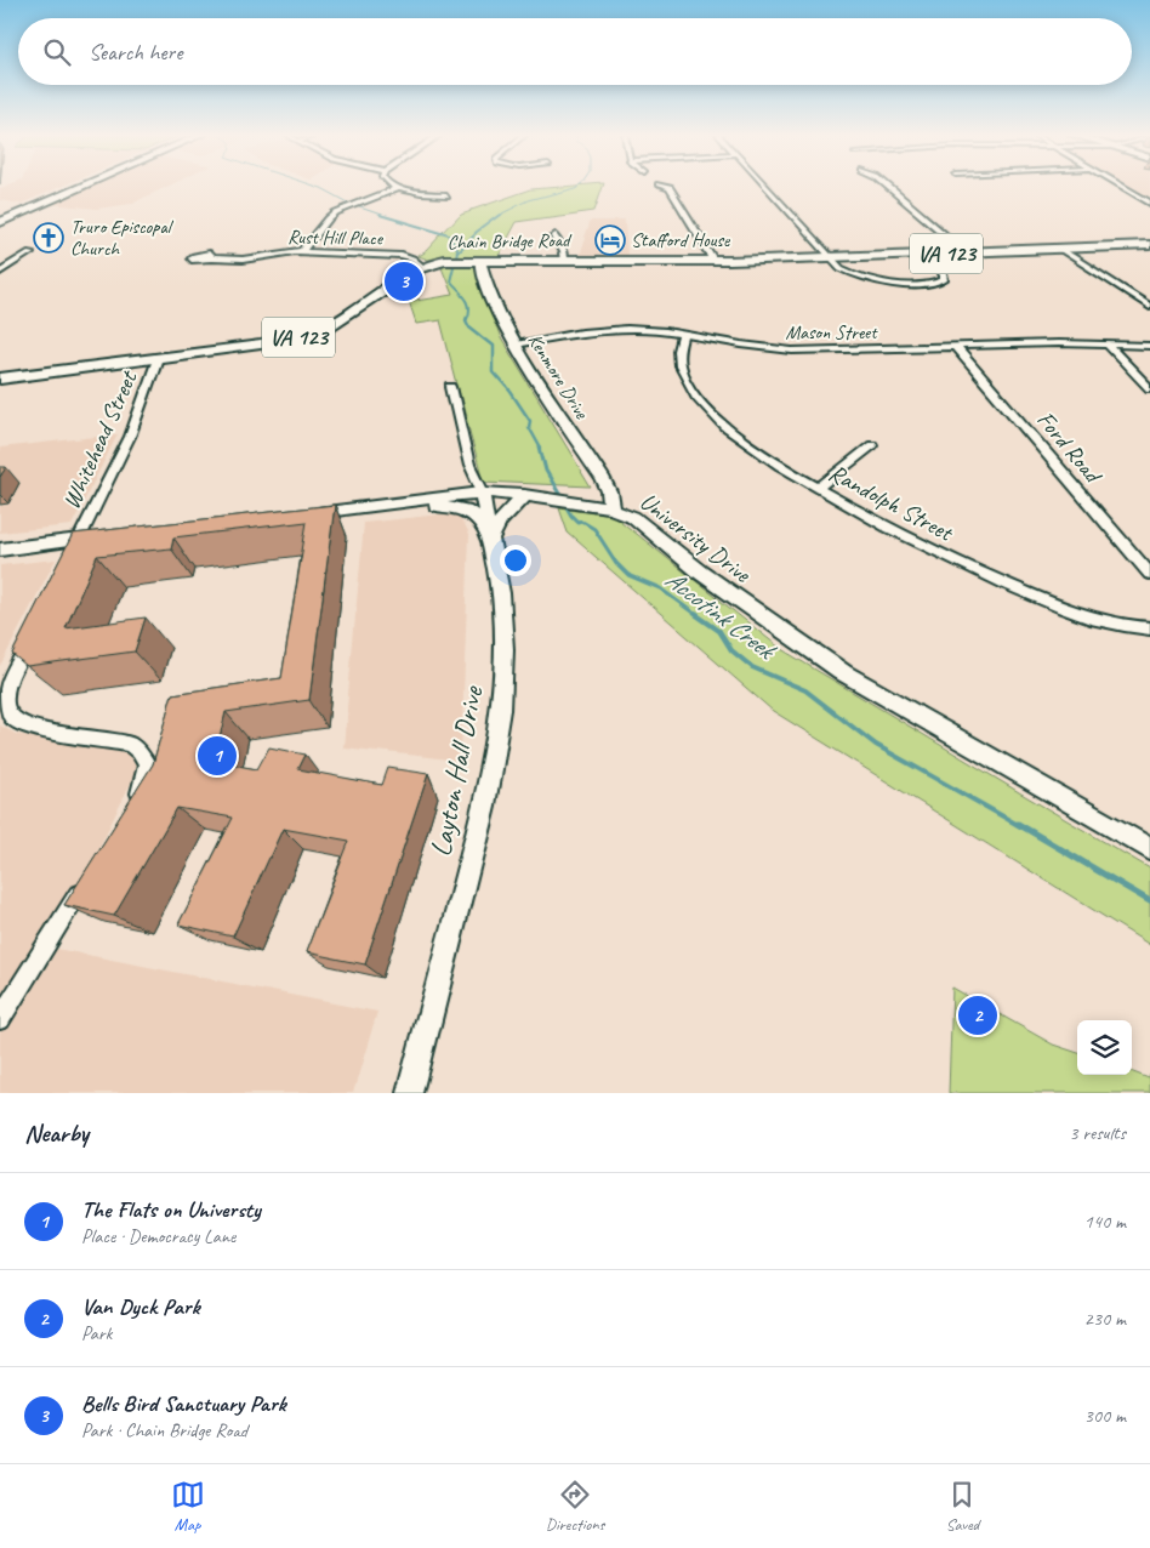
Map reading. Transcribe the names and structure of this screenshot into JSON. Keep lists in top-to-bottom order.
{
  "streets": {
    "main road": ["Chain Bridge Road", "VA 123"],
    "street": [
      "Rust Hill Place",
      "Mason Street",
      "Kenmore Drive",
      "Whitehead Street",
      "Ford Road",
      "Randolph Street",
      "University Drive",
      "Layton Hall Drive"
    ]
  },
  "crossings": [
    ["Rust Hill Place", "Chain Bridge Road"],
    ["Chain Bridge Road", "Kenmore Drive"],
    ["Chain Bridge Road", "Whitehead Street"],
    ["Mason Street", "Kenmore Drive"],
    ["Mason Street", "Ford Road"],
    ["Mason Street", "Randolph Street"],
    ["Kenmore Drive", "University Drive"],
    ["University Drive", "Layton Hall Drive"]
  ],
  "water": ["Accotink Creek"],
  "places": {
    "church": ["Truro Episcopal Church"],
    "hotel": ["Stafford House"]
  },
  "page": {
    "search": "Search here",
    "pins": ["3", "1", "2"],
    "heading": ["Nearby", "3 results"],
    "list": [
      {
        "mark": "1",
        "name": "The Flats on Universty",
        "note": "Place · Democracy Lane",
        "value": "140 m"
      },
      {
        "mark": "2",
        "name": "Van Dyck Park",
        "note": "Park",
        "value": "230 m"
      },
      {
        "mark": "3",
        "name": "Bells Bird Sanctuary Park",
        "note": "Park · Chain Bridge Road",
        "value": "300 m"
      }
    ],
    "nav": ["Map", "Directions", "Saved"]
  }
}
